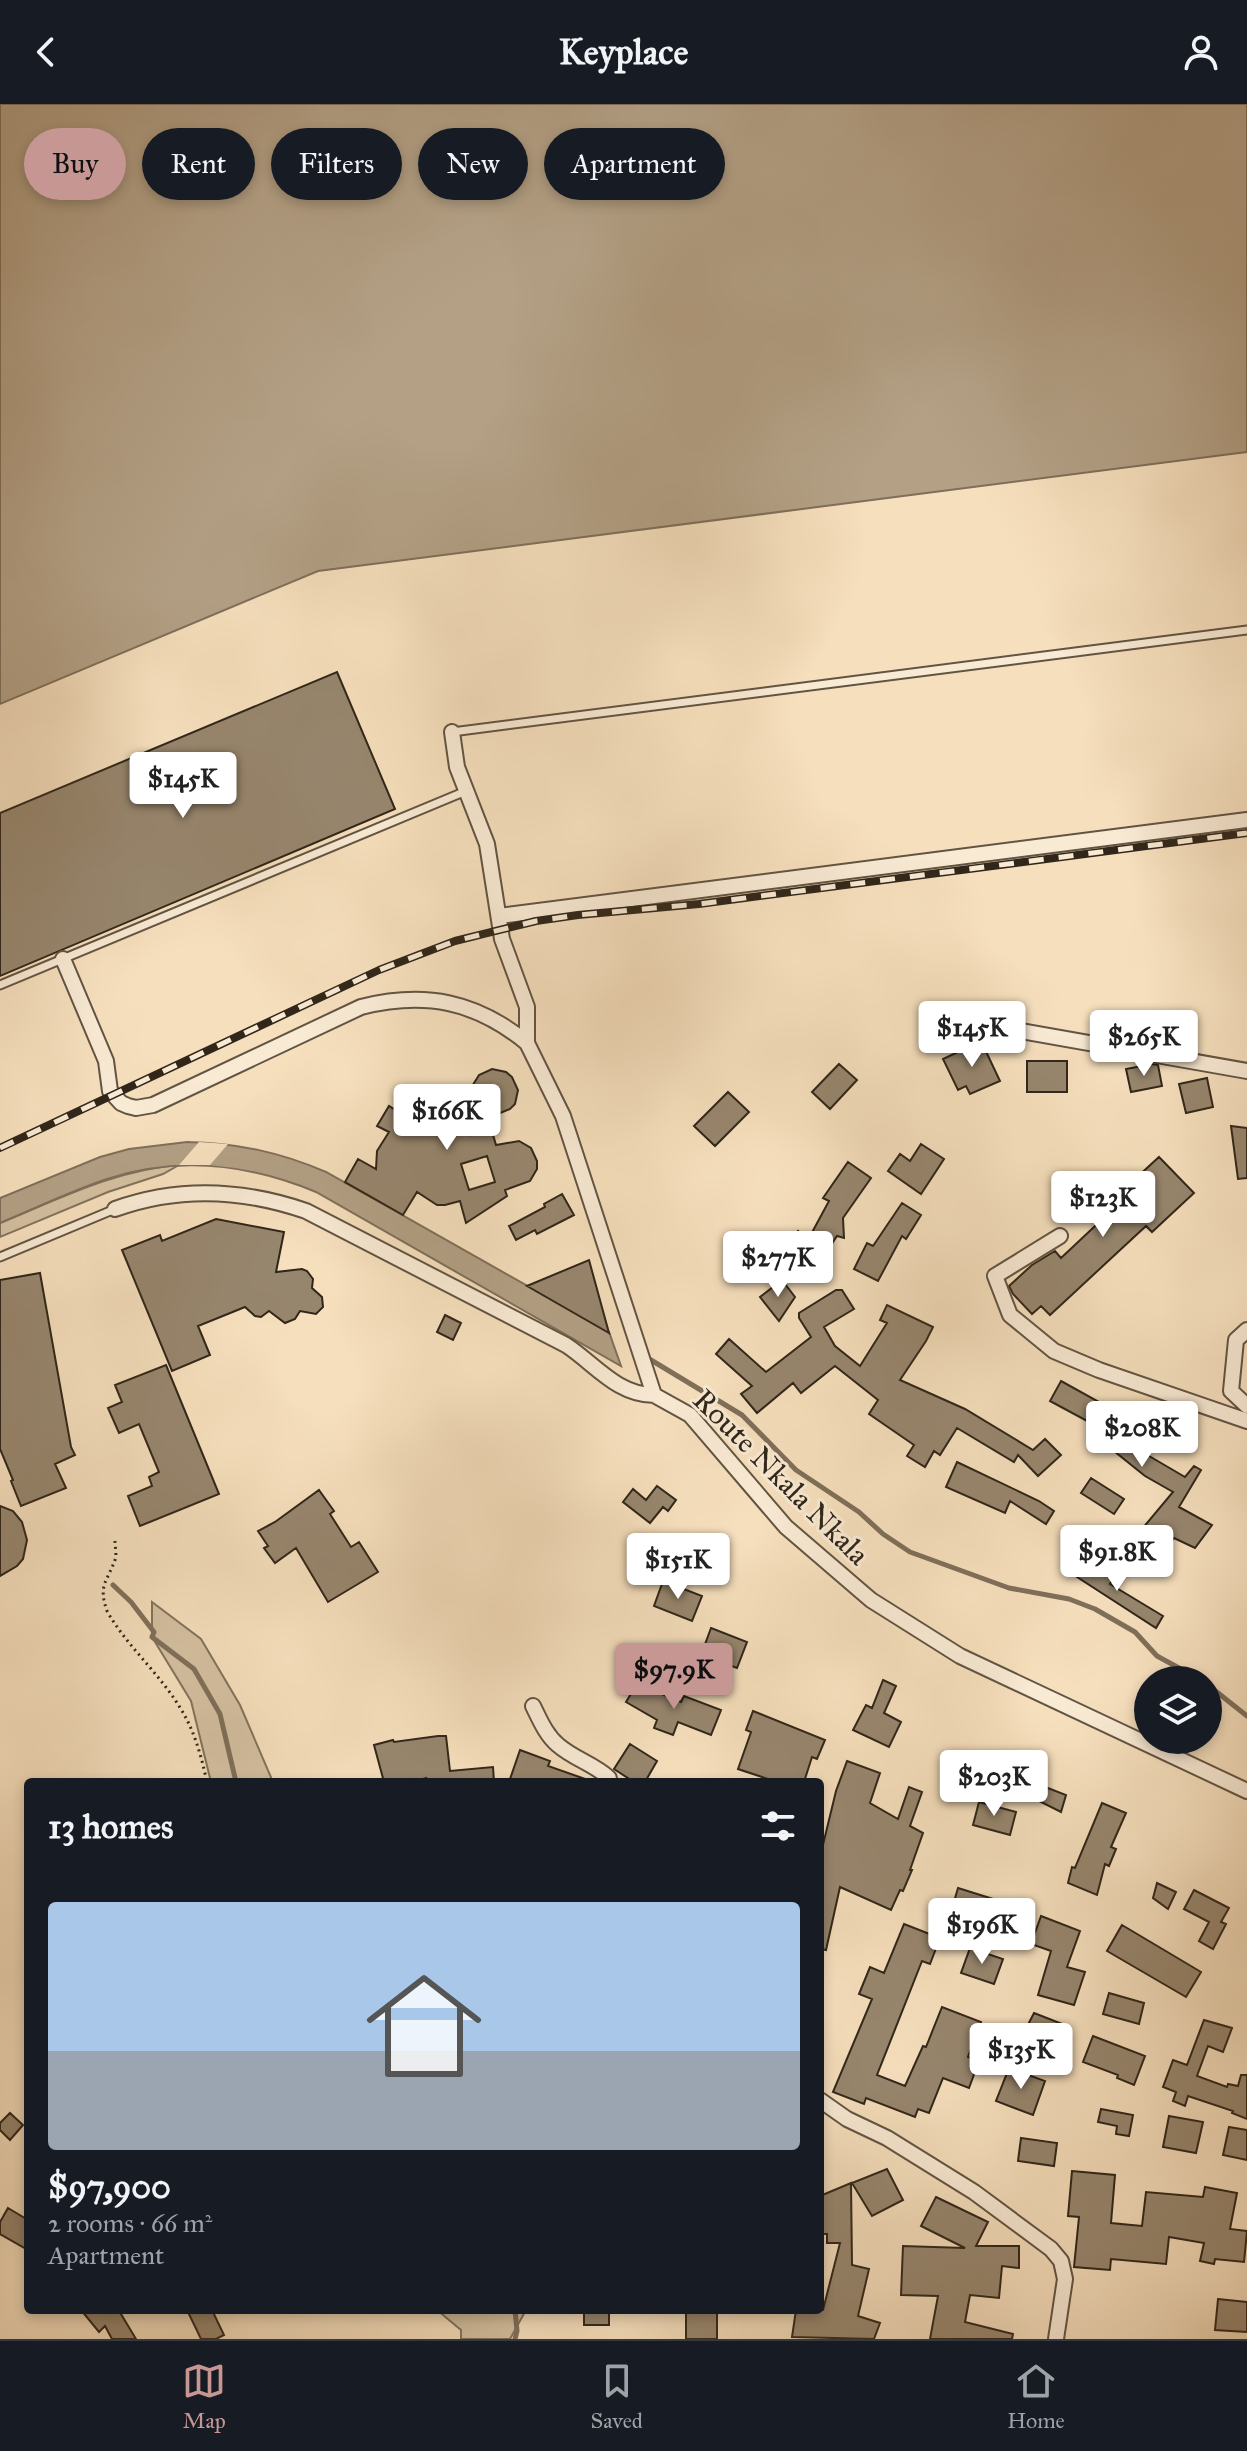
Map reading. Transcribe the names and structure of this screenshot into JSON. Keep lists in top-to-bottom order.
{
  "streets": {
    "street": ["Route Nkala Nkala"]
  },
  "page": {
    "header": "Keyplace",
    "chip": [
      "Buy",
      "Rent",
      "Filters",
      "New",
      "Apartment"
    ],
    "price": [
      "$145K",
      "$145K",
      "$265K",
      "$166K",
      "$123K",
      "$277K",
      "$208K",
      "$91.8K",
      "$151K",
      "$97.9K",
      "$203K",
      "$196K",
      "$135K"
    ],
    "heading": "13 homes",
    "list": [
      {
        "name": "$97,900",
        "note": "2 rooms · 66 m² · Apartment"
      }
    ],
    "tabs": ["Map", "Saved", "Home"]
  }
}
